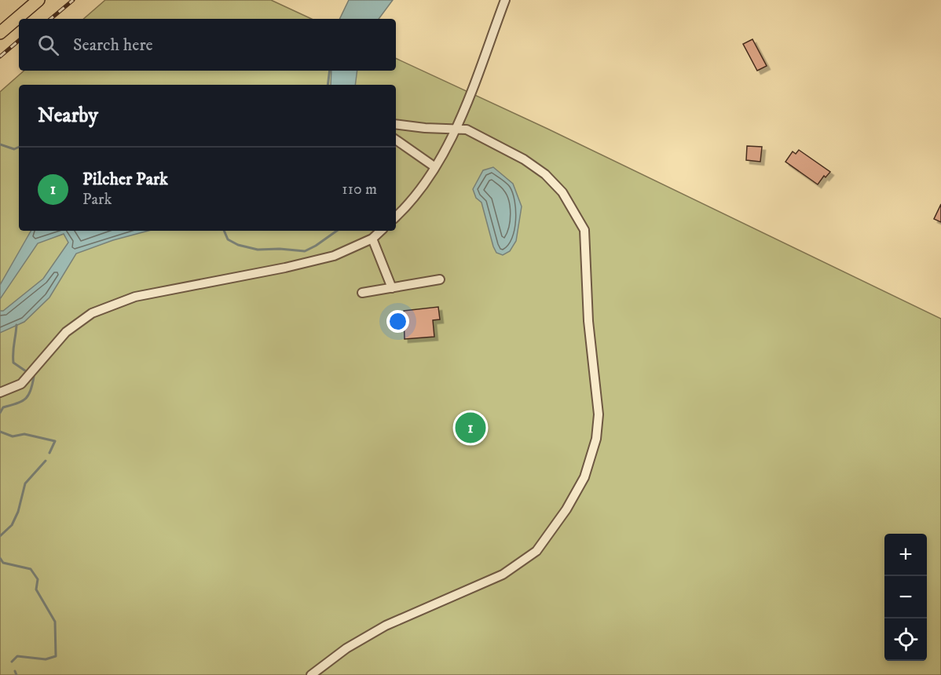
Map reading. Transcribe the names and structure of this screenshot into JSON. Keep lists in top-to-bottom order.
{
  "page": {
    "search": "Search here",
    "heading": "Nearby",
    "list": [
      {
        "mark": "1",
        "name": "Pilcher Park",
        "note": "Park",
        "value": "110 m"
      }
    ],
    "pins": "1",
    "map_buttons": ["+", "−"]
  }
}
